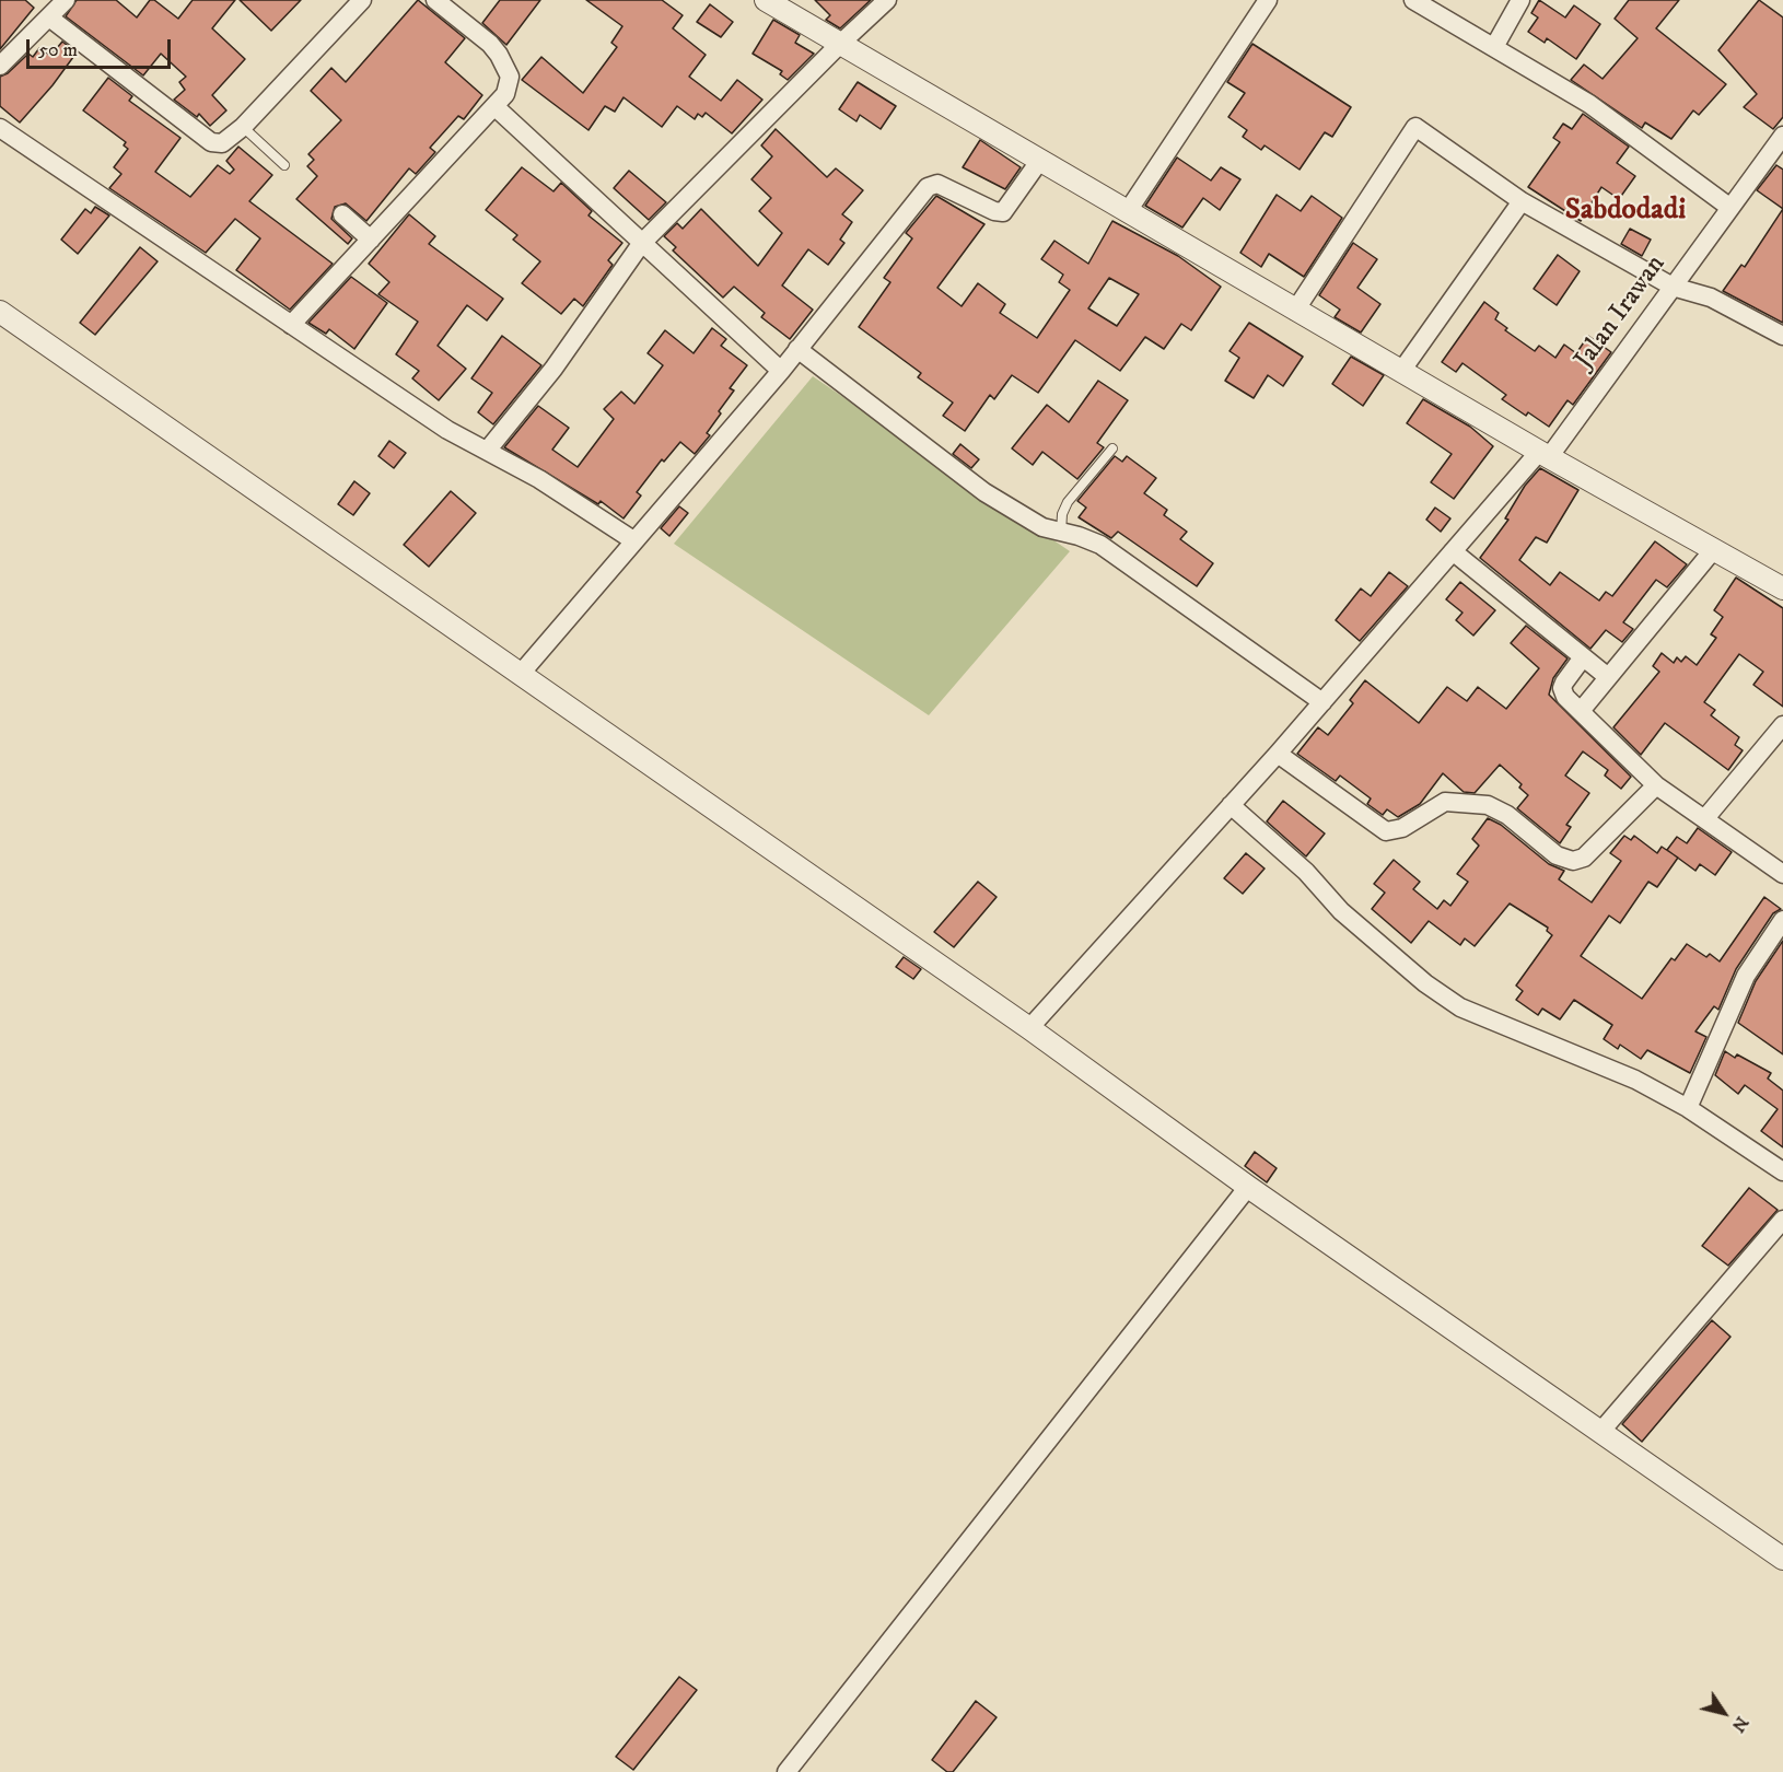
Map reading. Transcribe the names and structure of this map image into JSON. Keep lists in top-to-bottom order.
{
  "streets": {
    "street": ["Jalan Irawan"]
  },
  "districts": ["Sabdodadi"],
  "scale_bar": "50 m",
  "north": "bottom right"
}
